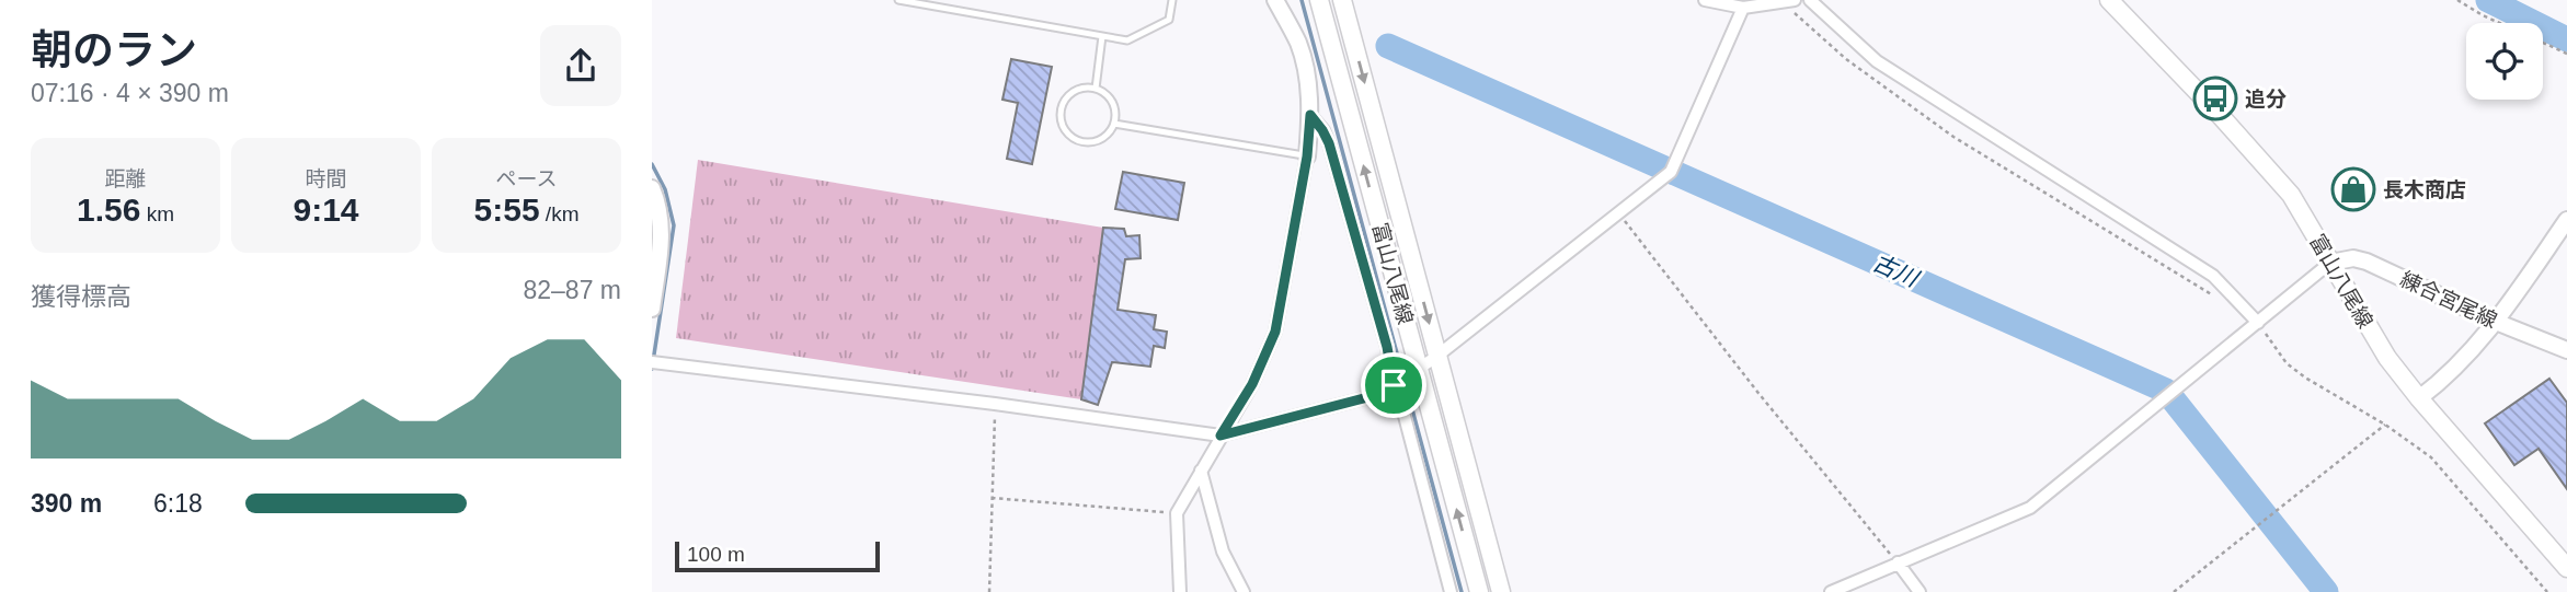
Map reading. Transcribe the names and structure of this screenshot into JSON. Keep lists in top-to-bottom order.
{
  "streets": {
    "main road": ["富山八尾線"],
    "street": ["練合宮尾線"]
  },
  "crossings": [
    ["富山八尾線", "練合宮尾線"]
  ],
  "water": ["古川"],
  "places": {
    "bus stop": ["追分"],
    "shop": ["長木商店"]
  },
  "scale_bar": "100 m",
  "page": {
    "heading": ["朝のラン", "07:16 · 4 × 390 m"],
    "stats": [
      ["距離", "1.56 km"],
      ["時間", "9:14"],
      ["ペース", "5:55 /km"]
    ],
    "chart": ["獲得標高", "82–87 m"],
    "list": [
      {
        "name": "390 m",
        "note": "6:18"
      }
    ],
    "scale": "100 m"
  }
}
